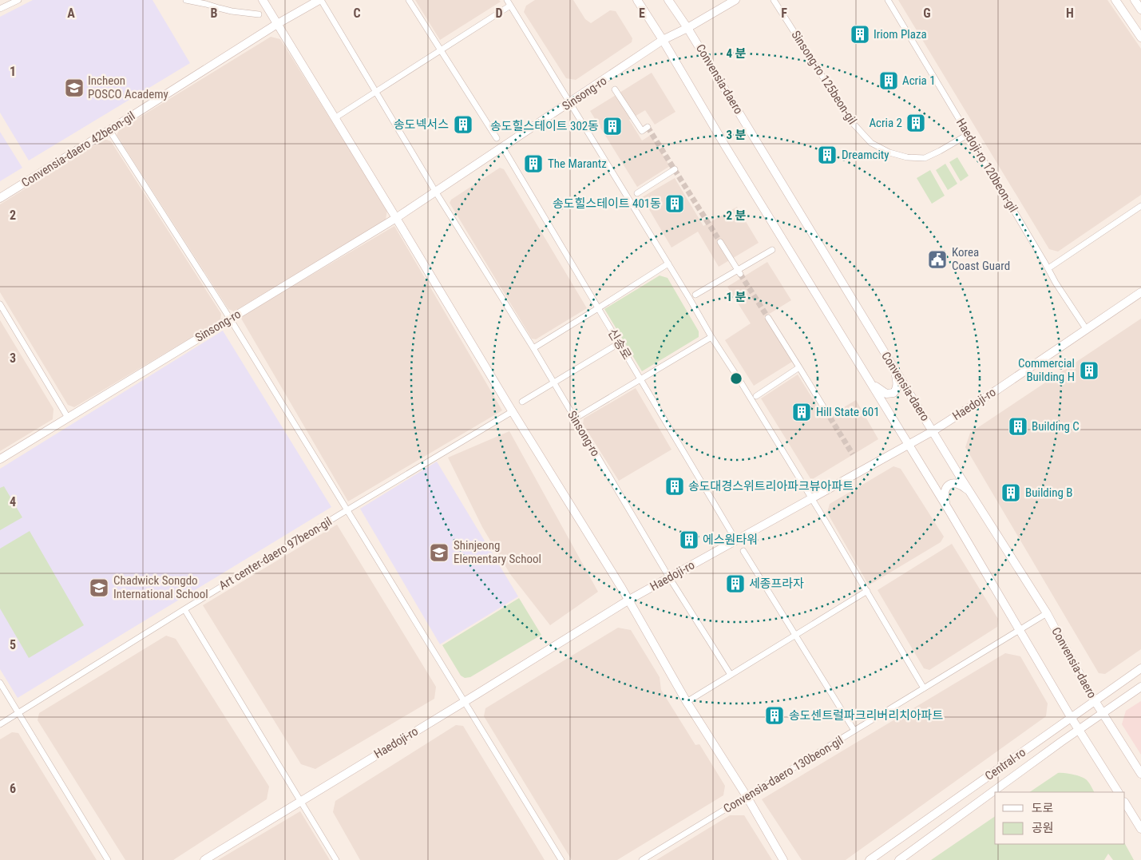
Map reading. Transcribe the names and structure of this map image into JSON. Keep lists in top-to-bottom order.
{
  "streets": {
    "street": [
      "Sinsong-ro 125beon-gil",
      "Convensia-daero",
      "Sinsong-ro",
      "Convensia-daero 42beon-gil",
      "Haedoji-ro 120beon-gil",
      "신송로",
      "Haedoji-ro",
      "Art center-daero 97beon-gil",
      "Central-ro",
      "Convensia-daero 130beon-gil"
    ]
  },
  "crossings": [
    ["Sinsong-ro 125beon-gil", "Haedoji-ro 120beon-gil"],
    ["Convensia-daero", "Sinsong-ro"],
    ["Convensia-daero", "Haedoji-ro"],
    ["Convensia-daero", "Central-ro"],
    ["Convensia-daero", "Convensia-daero 130beon-gil"],
    ["Sinsong-ro", "신송로"],
    ["Sinsong-ro", "Haedoji-ro"],
    ["Haedoji-ro 120beon-gil", "Haedoji-ro"],
    ["신송로", "Haedoji-ro"]
  ],
  "places": {
    "building": [
      "Iriom Plaza",
      "Acria 1",
      "Acria 2",
      "송도넥서스",
      "송도힐스테이트 302동",
      "Dreamcity",
      "The Marantz",
      "송도힐스테이트 401동",
      "Commercial Building H",
      "Hill State 601",
      "Building C",
      "송도대경스위트리아파크뷰아파트",
      "Building B",
      "에스원타워",
      "세종프라자",
      "송도센트럴파크리버리치아파트"
    ],
    "school or university": ["Incheon POSCO Academy", "Shinjeong Elementary School", "Chadwick Songdo International School"],
    "public building": ["Korea Coast Guard"]
  },
  "legend": ["도로", "공원"],
  "grid": {
    "columns": [
      "A",
      "B",
      "C",
      "D",
      "E",
      "F",
      "G",
      "H"
    ],
    "rows": [
      "1",
      "2",
      "3",
      "4",
      "5",
      "6"
    ]
  },
  "rings": [
    "4 분",
    "3 분",
    "2 분",
    "1 분"
  ]
}
